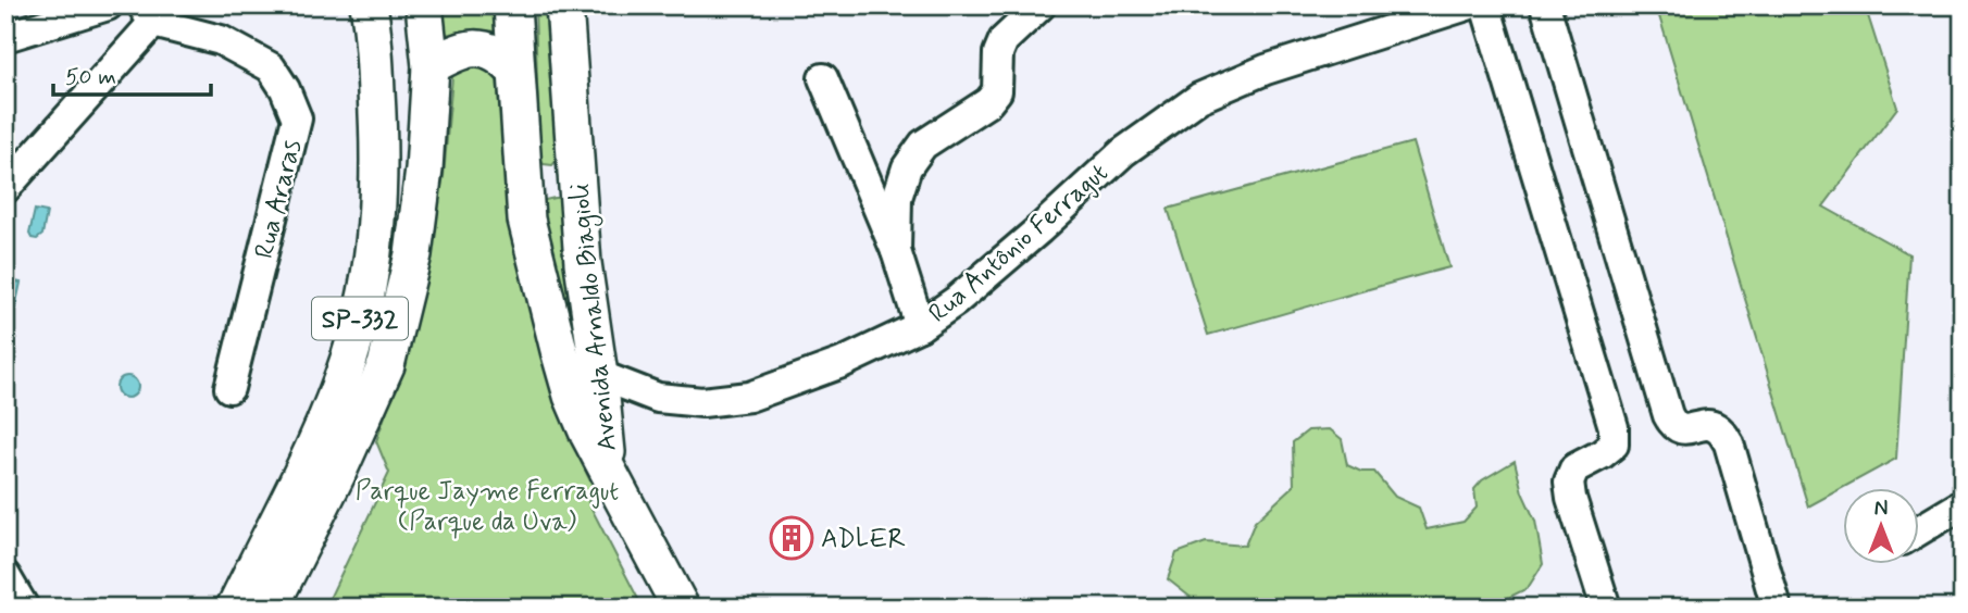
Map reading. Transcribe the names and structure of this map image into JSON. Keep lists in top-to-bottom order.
{
  "streets": {
    "main road": ["Avenida Arnaldo Biagioli", "SP-332"],
    "street": ["Rua Araras", "Rua Antônio Ferragut"]
  },
  "crossings": [
    ["Rua Antônio Ferragut", "Avenida Arnaldo Biagioli"]
  ],
  "parks": ["Parque Jayme Ferragut (Parque da Uva)"],
  "places": {
    "building": ["ADLER"]
  },
  "scale_bar": "50 m",
  "north": "top"
}
